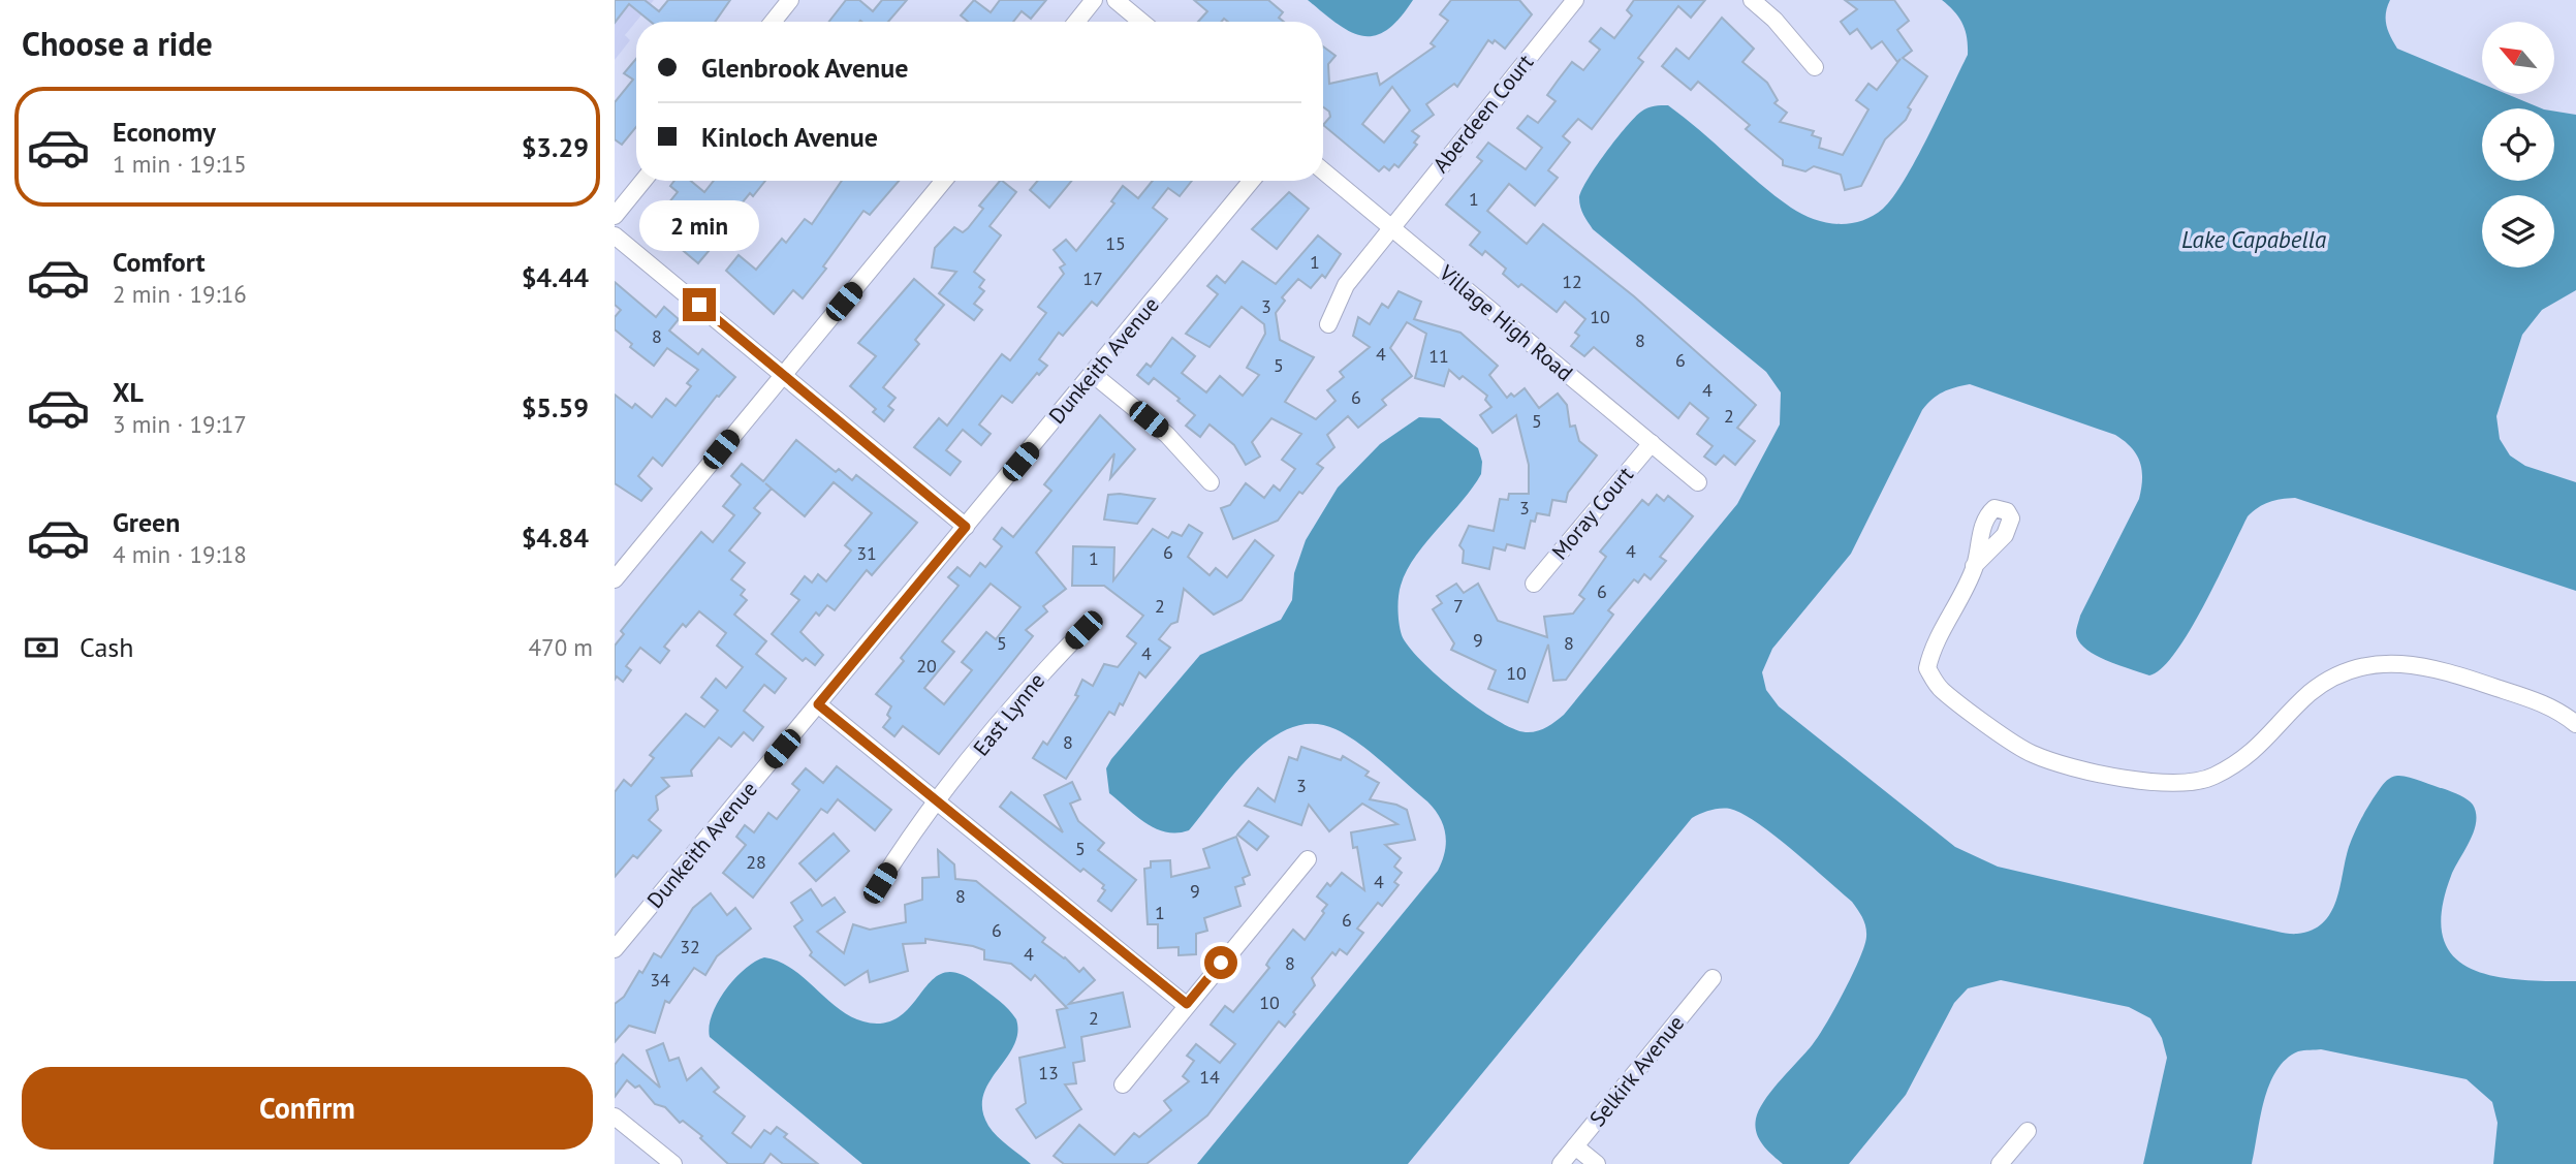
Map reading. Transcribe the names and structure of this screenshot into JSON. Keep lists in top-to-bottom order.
{
  "streets": {
    "street": [
      "Aberdeen Court",
      "Village High Road",
      "Dunkeith Avenue",
      "Moray Court",
      "East Lynne",
      "Selkirk Avenue"
    ]
  },
  "crossings": [
    ["Aberdeen Court", "Village High Road"],
    ["Village High Road", "Moray Court"]
  ],
  "water": ["Lake Capabella"],
  "house_numbers": [
    "1",
    "15",
    "1",
    "17",
    "12",
    "3",
    "10",
    "8",
    "8",
    "4",
    "11",
    "6",
    "5",
    "4",
    "6",
    "2",
    "5",
    "3",
    "4",
    "6",
    "31",
    "1",
    "6",
    "2",
    "7",
    "9",
    "5",
    "8",
    "4",
    "20",
    "10",
    "8",
    "3",
    "5",
    "28",
    "4",
    "9",
    "8",
    "1",
    "6",
    "6",
    "32",
    "4",
    "8",
    "34",
    "10",
    "2",
    "13",
    "14"
  ],
  "north": "top left",
  "page": {
    "heading": "Choose a ride",
    "banner": ["Glenbrook Avenue", "Kinloch Avenue"],
    "list": [
      {
        "name": "Economy",
        "note": "1 min · 19:15",
        "value": "$3.29"
      },
      {
        "name": "Comfort",
        "note": "2 min · 19:16",
        "value": "$4.44"
      },
      {
        "name": "XL",
        "note": "3 min · 19:17",
        "value": "$5.59"
      },
      {
        "name": "Green",
        "note": "4 min · 19:18",
        "value": "$4.84"
      }
    ],
    "bubble": "2 min",
    "pay": ["Cash", "470 m"],
    "buttons": "Confirm"
  }
}
